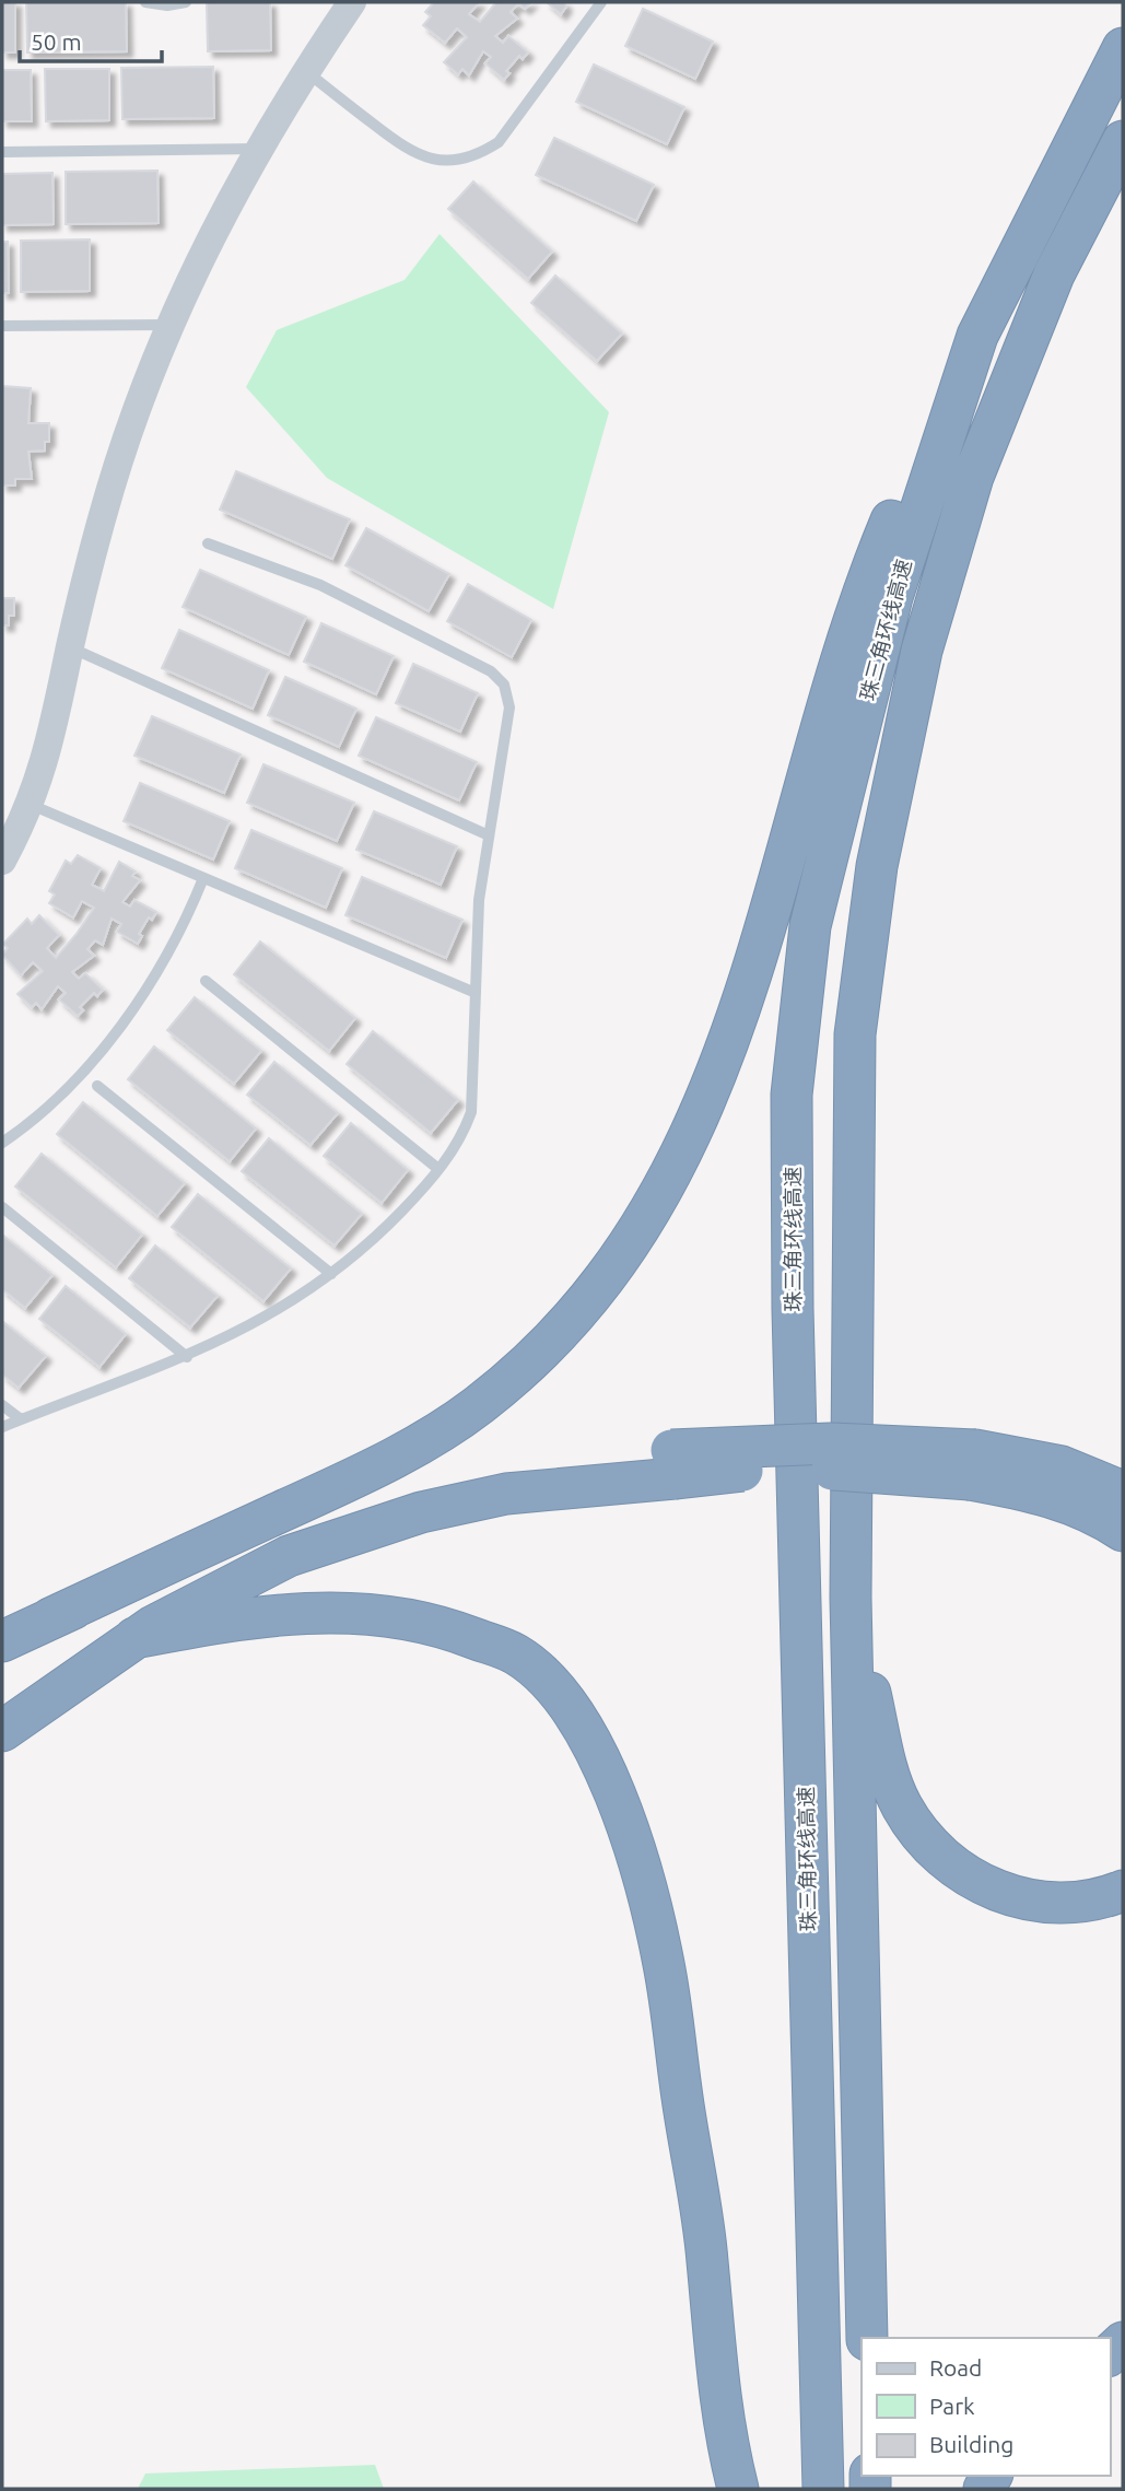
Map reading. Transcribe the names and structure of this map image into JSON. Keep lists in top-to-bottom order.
{
  "streets": {
    "highway": ["珠三角环线高速"]
  },
  "legend": ["Road", "Park", "Building"],
  "scale_bar": "50 m"
}
